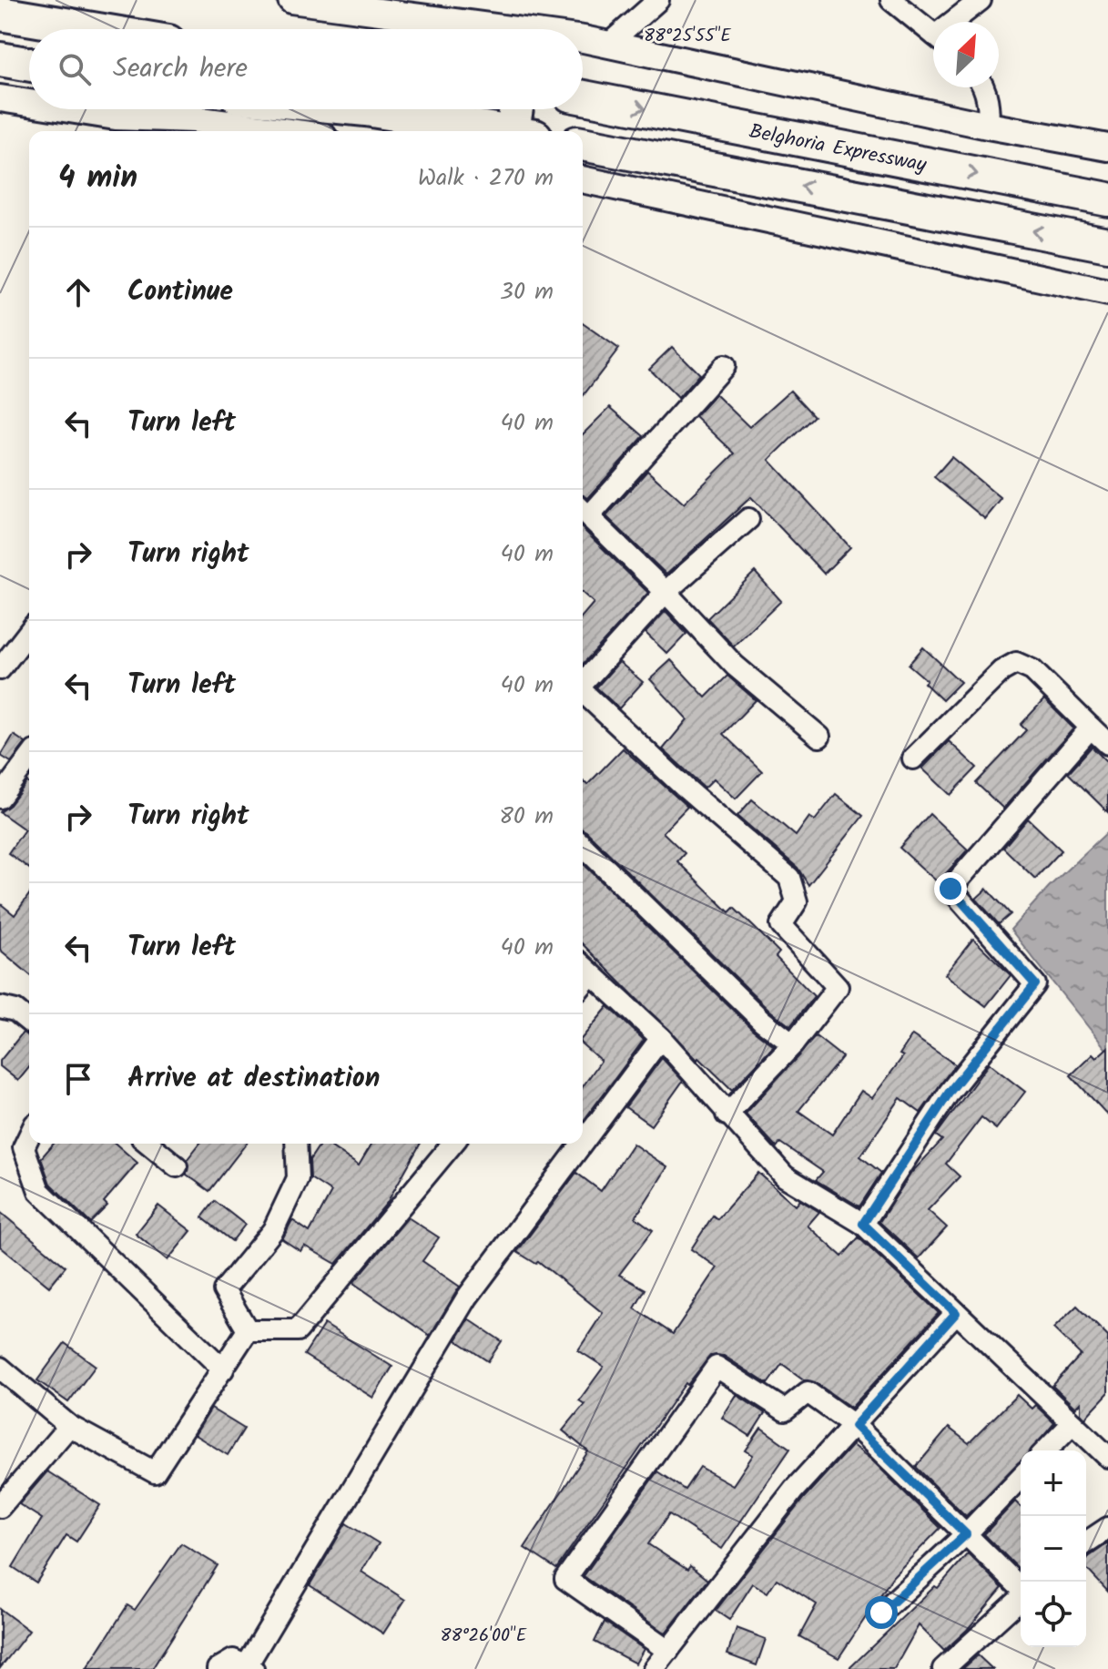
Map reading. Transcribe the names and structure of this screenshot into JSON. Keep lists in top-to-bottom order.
{
  "streets": {
    "highway": ["Belghoria Expressway"]
  },
  "north": "top right",
  "page": {
    "search": "Search here",
    "heading": ["4 min", "Walk · 270 m"],
    "list": [
      ["Continue", "30 m"],
      ["Turn left", "40 m"],
      ["Turn right", "40 m"],
      ["Turn left", "40 m"],
      ["Turn right", "80 m"],
      ["Turn left", "40 m"],
      "Arrive at destination"
    ],
    "map_buttons": ["+", "−"]
  },
  "coordinates": ["88°25'55\"E", "88°26'00\"E"]
}
